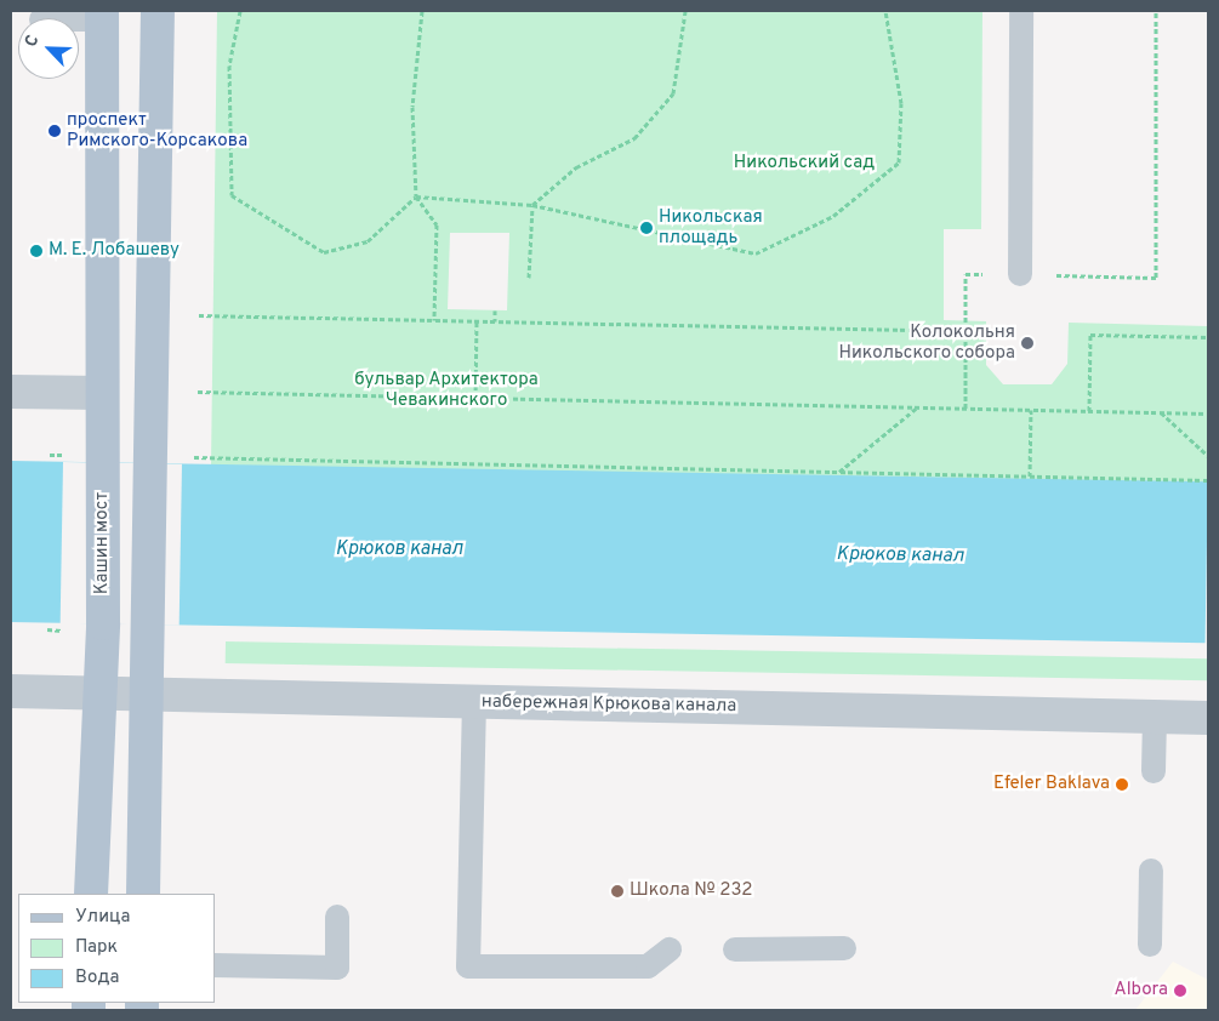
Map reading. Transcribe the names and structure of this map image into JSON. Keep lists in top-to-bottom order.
{
  "streets": {
    "main road": ["Кашин мост"],
    "street": ["набережная Крюкова канала"]
  },
  "crossings": [
    ["Кашин мост", "набережная Крюкова канала"]
  ],
  "water": ["Крюков канал"],
  "parks": ["Никольский сад", "бульвар Архитектора Чевакинского"],
  "places": [
    "проспект Римского-Корсакова",
    "Никольская площадь",
    "М. Е. Лобашеву",
    "Колокольня Никольского собора",
    "Efeler Baklava",
    "Школа № 232",
    "Albora"
  ],
  "legend": ["Улица", "Парк", "Вода"],
  "north": "top left"
}
